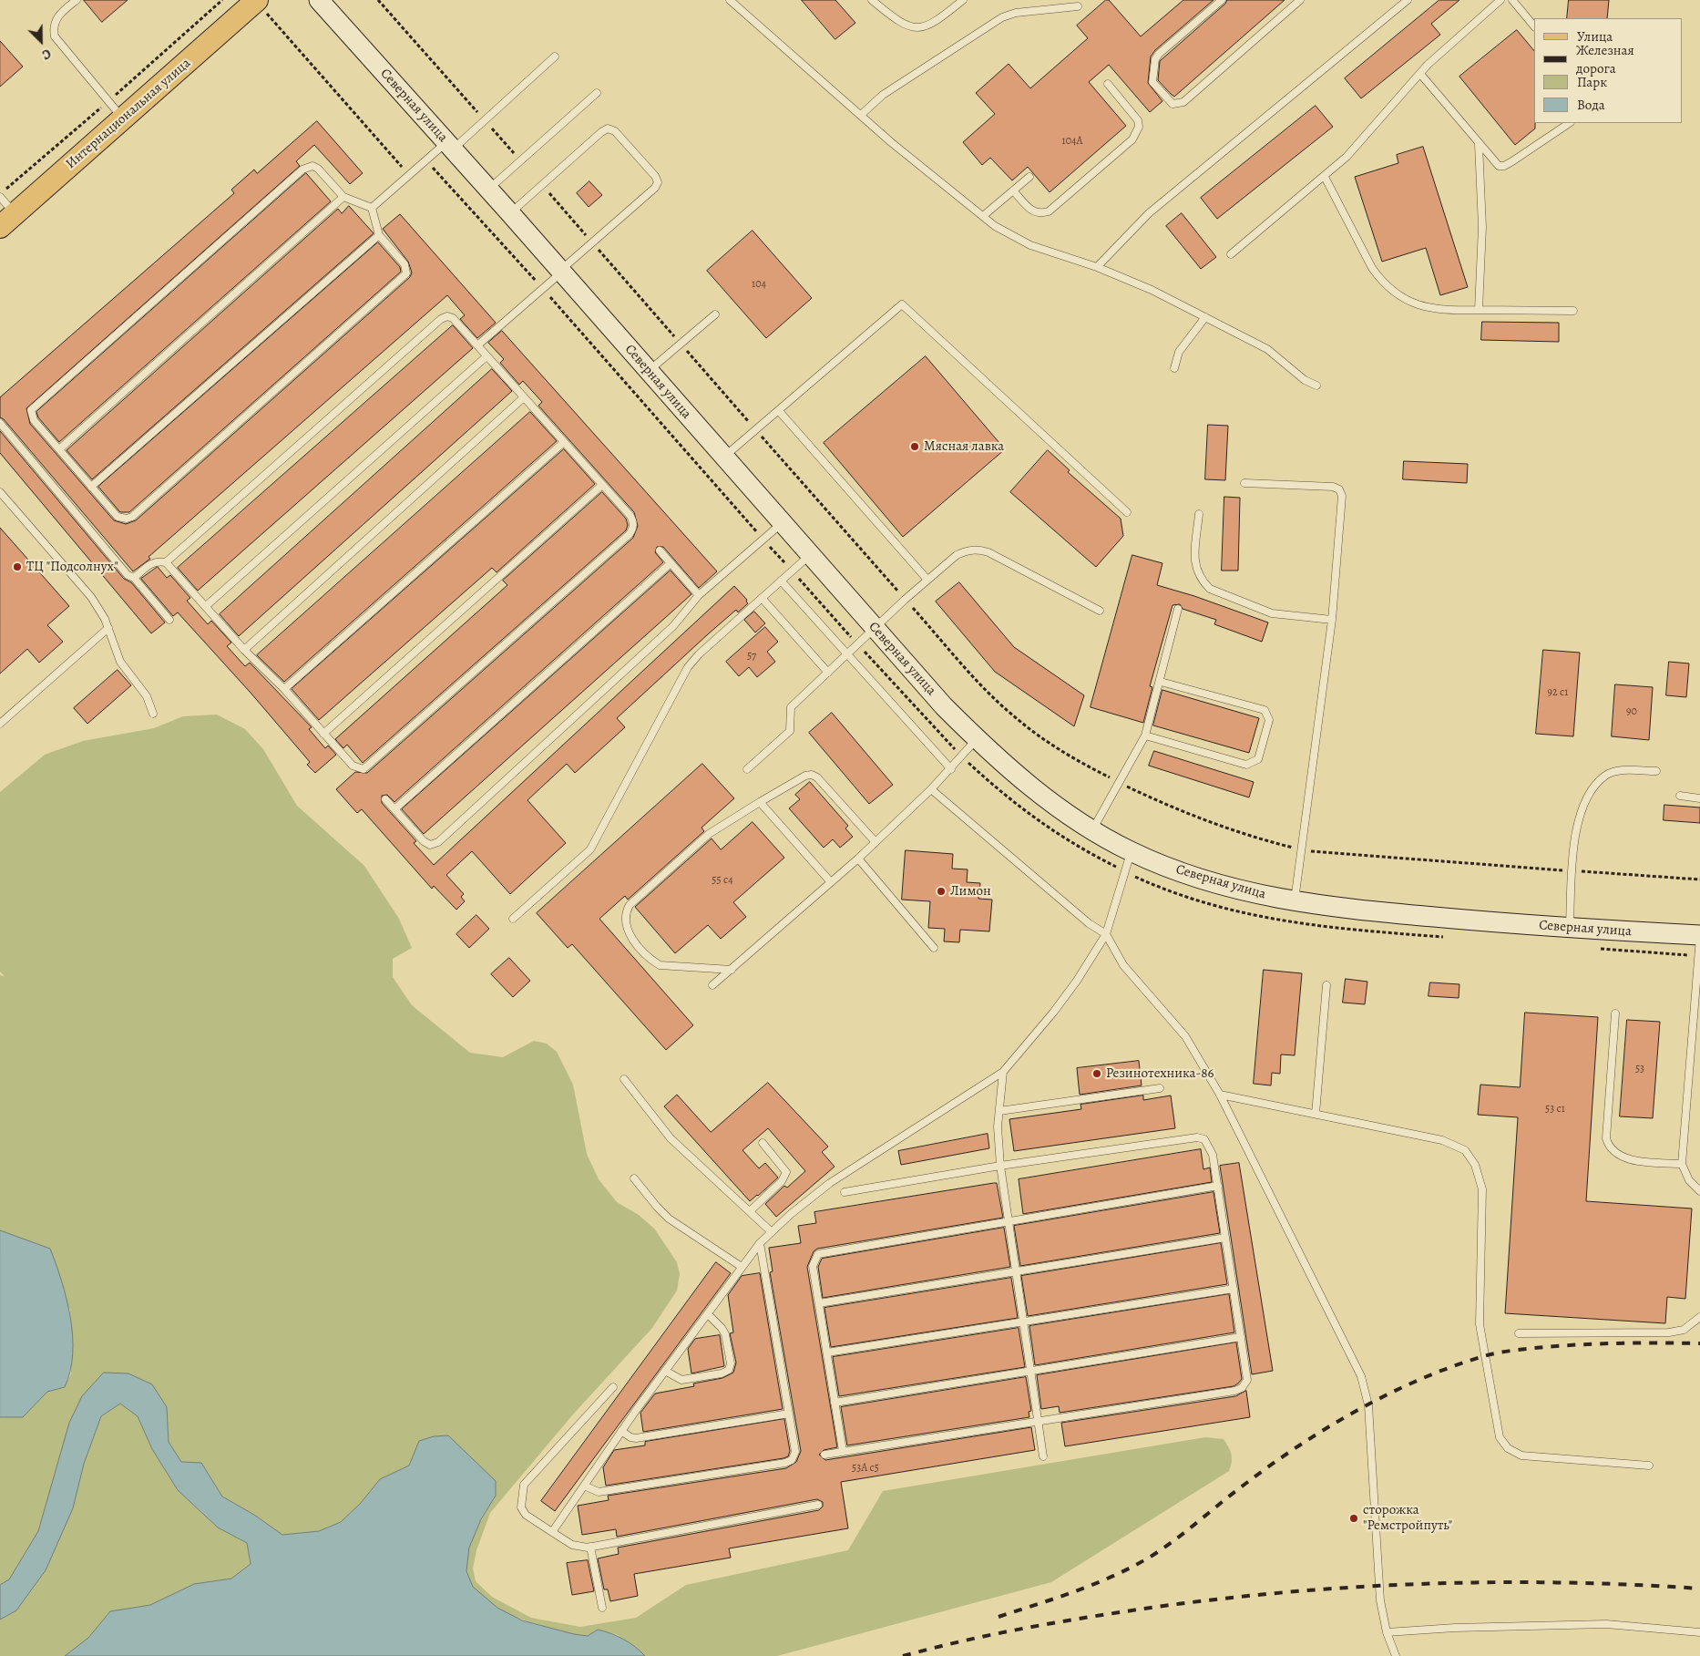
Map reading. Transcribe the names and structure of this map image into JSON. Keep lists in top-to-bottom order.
{
  "streets": {
    "main road": ["Северная улица", "Интернациональная улица"]
  },
  "places": [
    "Мясная лавка",
    "ТЦ \"Подсолнух\"",
    "Лимон",
    "Резинотехника-86",
    "сторожка \"Ремстройпуть\""
  ],
  "house_numbers": [
    "104А",
    "104",
    "57",
    "92 с1",
    "90",
    "55 с4",
    "53",
    "53 с1",
    "53А с5"
  ],
  "legend": [
    "Улица",
    "Железная дорога",
    "Парк",
    "Вода"
  ],
  "north": "bottom right"
}
